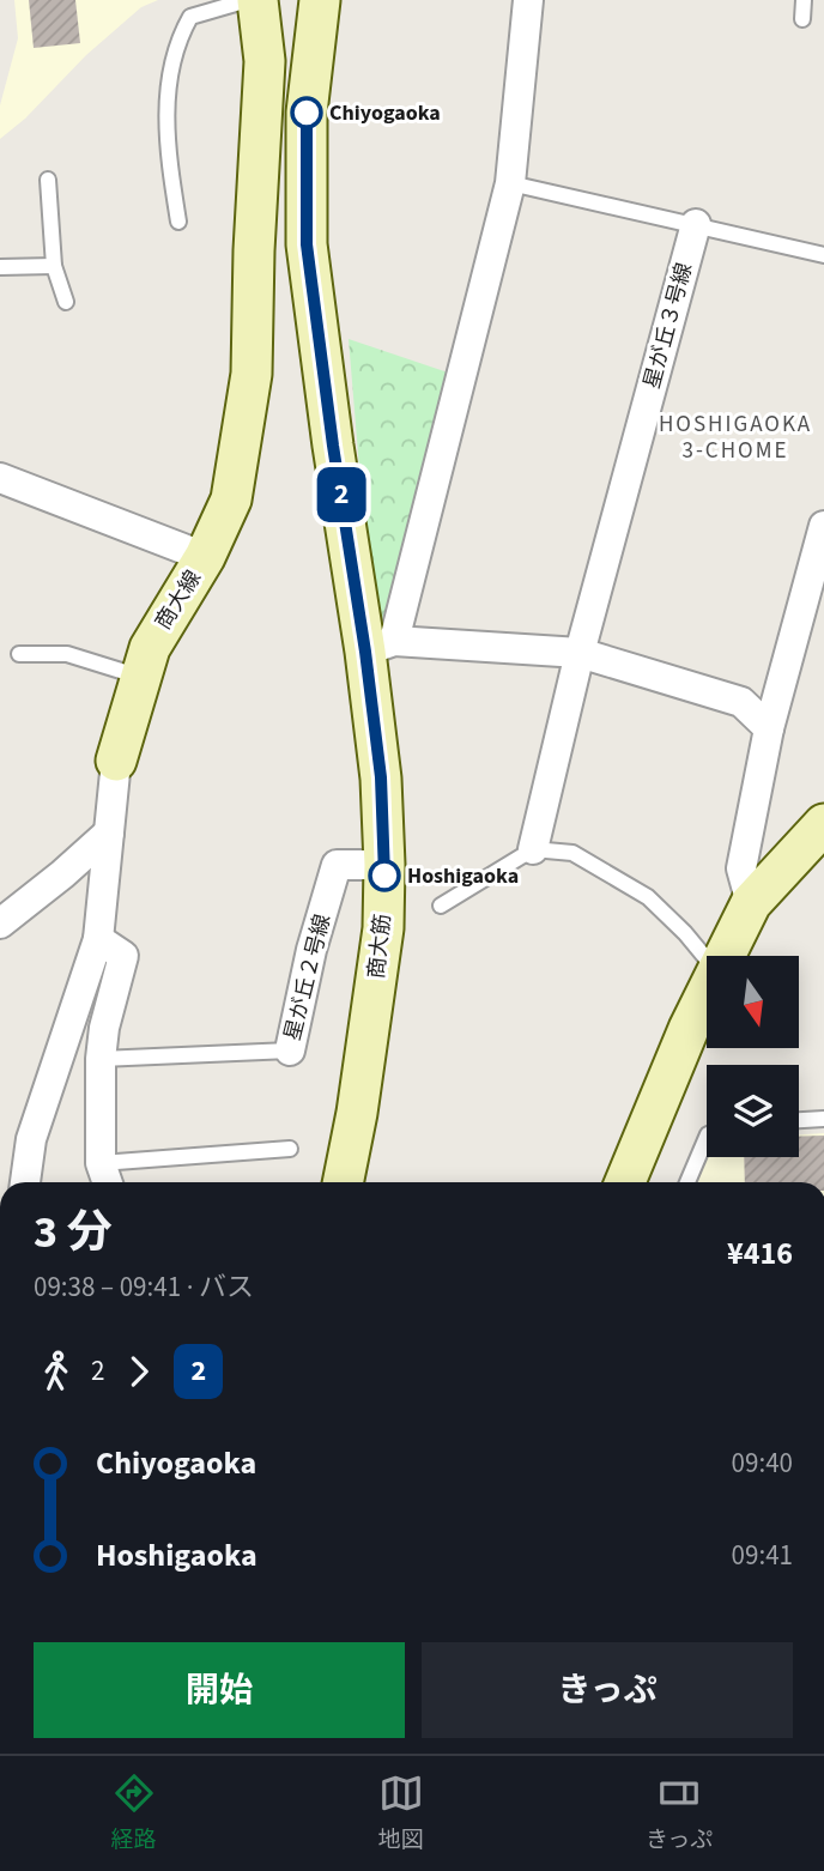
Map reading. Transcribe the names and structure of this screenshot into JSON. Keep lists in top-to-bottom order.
{
  "streets": {
    "street": [
      "星が丘３号線",
      "商大線",
      "商大筋",
      "星が丘２号線"
    ]
  },
  "crossings": [
    ["商大筋", "星が丘２号線"]
  ],
  "districts": ["HOSHIGAOKA 3-CHOME"],
  "places": ["Chiyogaoka", "Hoshigaoka"],
  "lines": ["bus line 2"],
  "north": "bottom",
  "page": {
    "on_map": "2",
    "heading": ["3 分", "09:38 – 09:41 · バス", "¥416"],
    "legs": ["2", "2"],
    "list": [
      {
        "name": "Chiyogaoka",
        "value": "09:40"
      },
      {
        "name": "Hoshigaoka",
        "value": "09:41"
      }
    ],
    "buttons": ["開始", "きっぷ"],
    "tabs": ["経路", "地図", "きっぷ"]
  }
}
